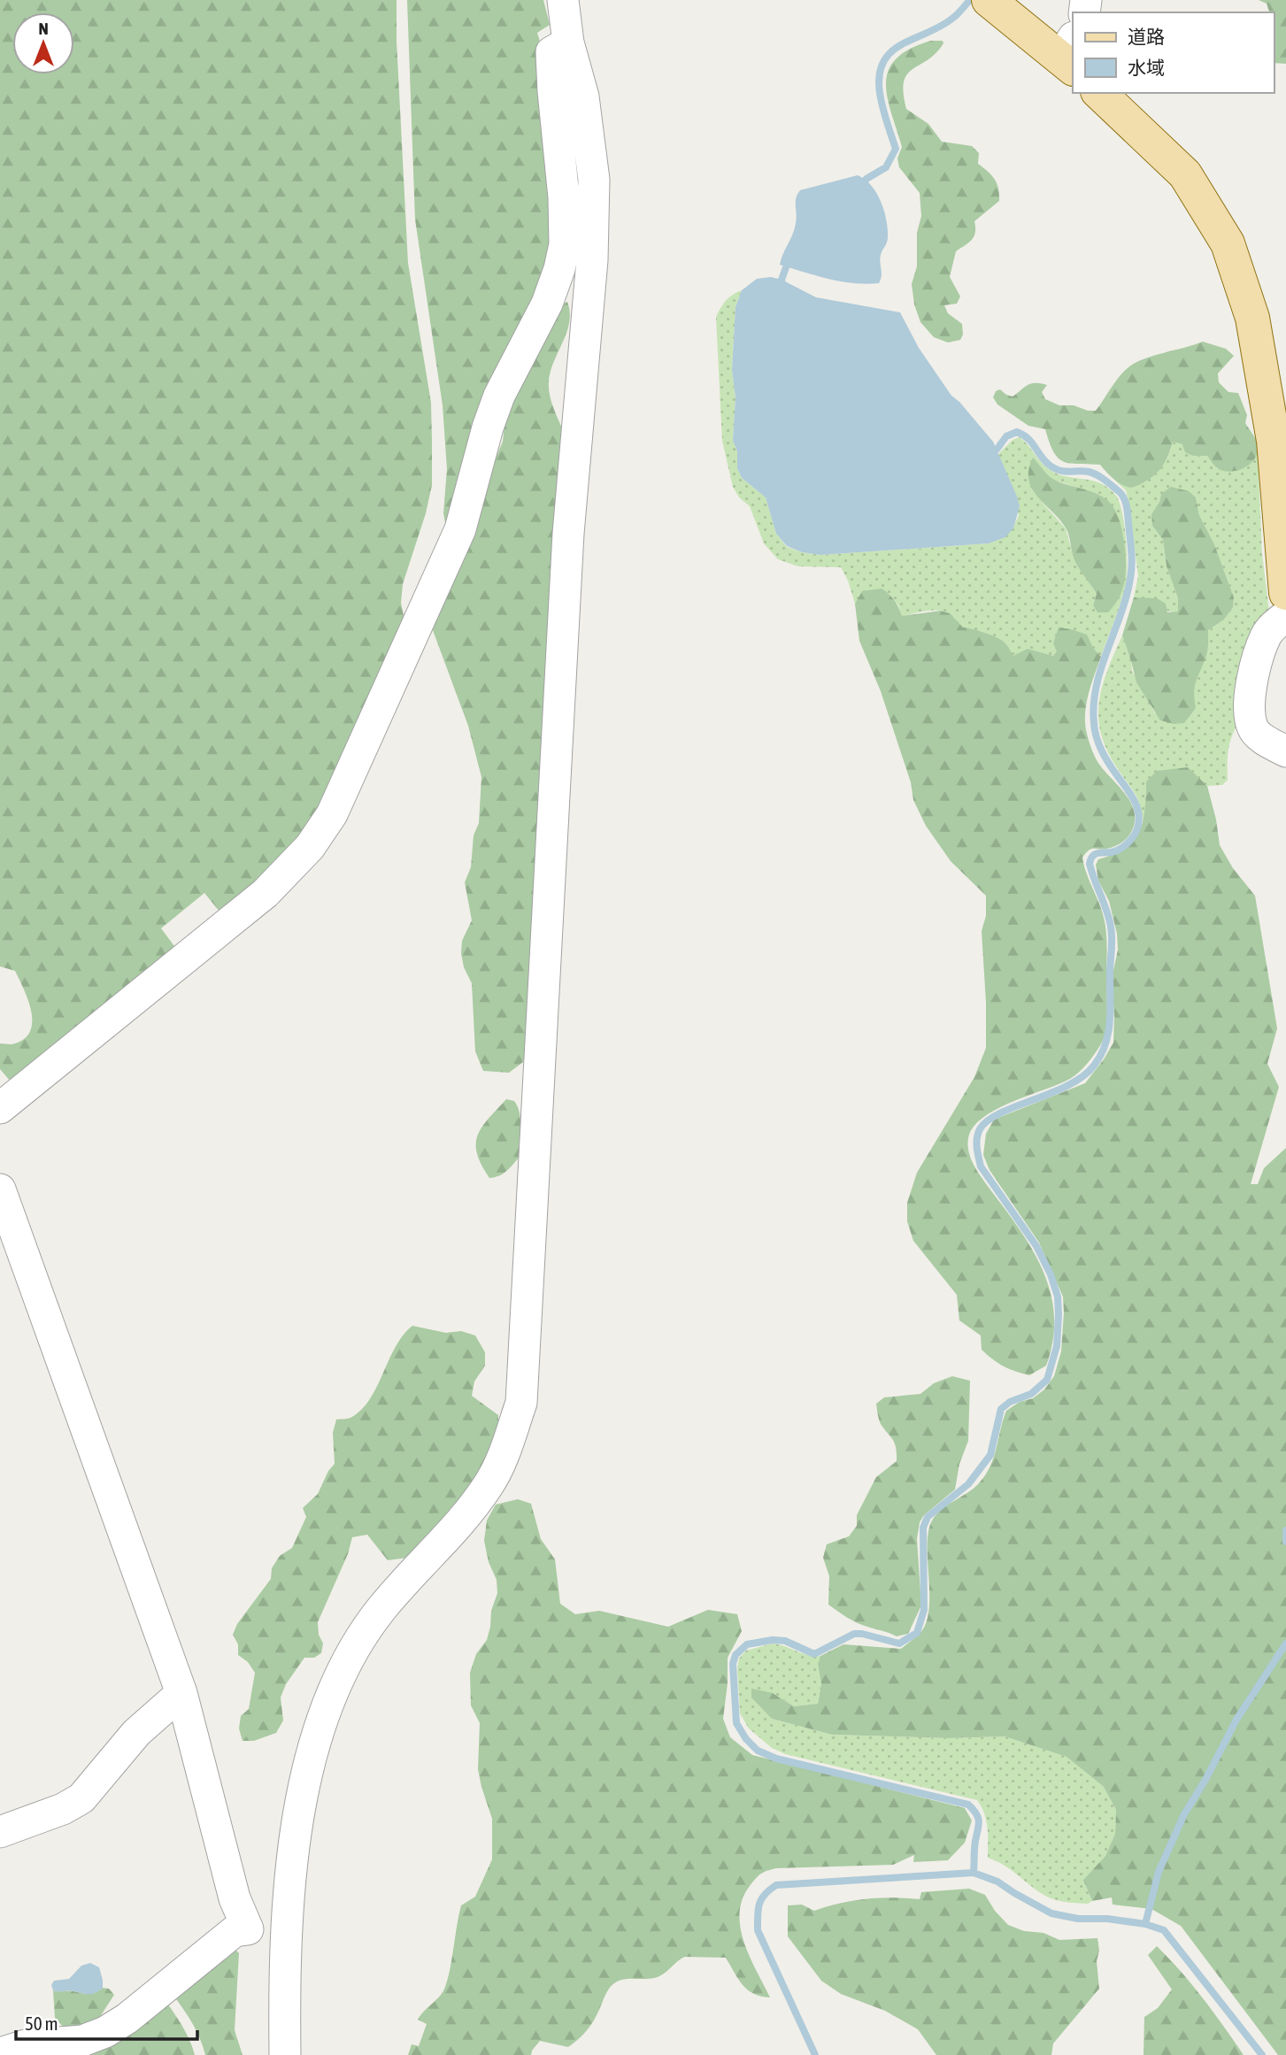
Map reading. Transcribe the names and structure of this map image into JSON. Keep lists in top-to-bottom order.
{
  "legend": ["道路", "水域"],
  "scale_bar": "50 m",
  "north": "top"
}
